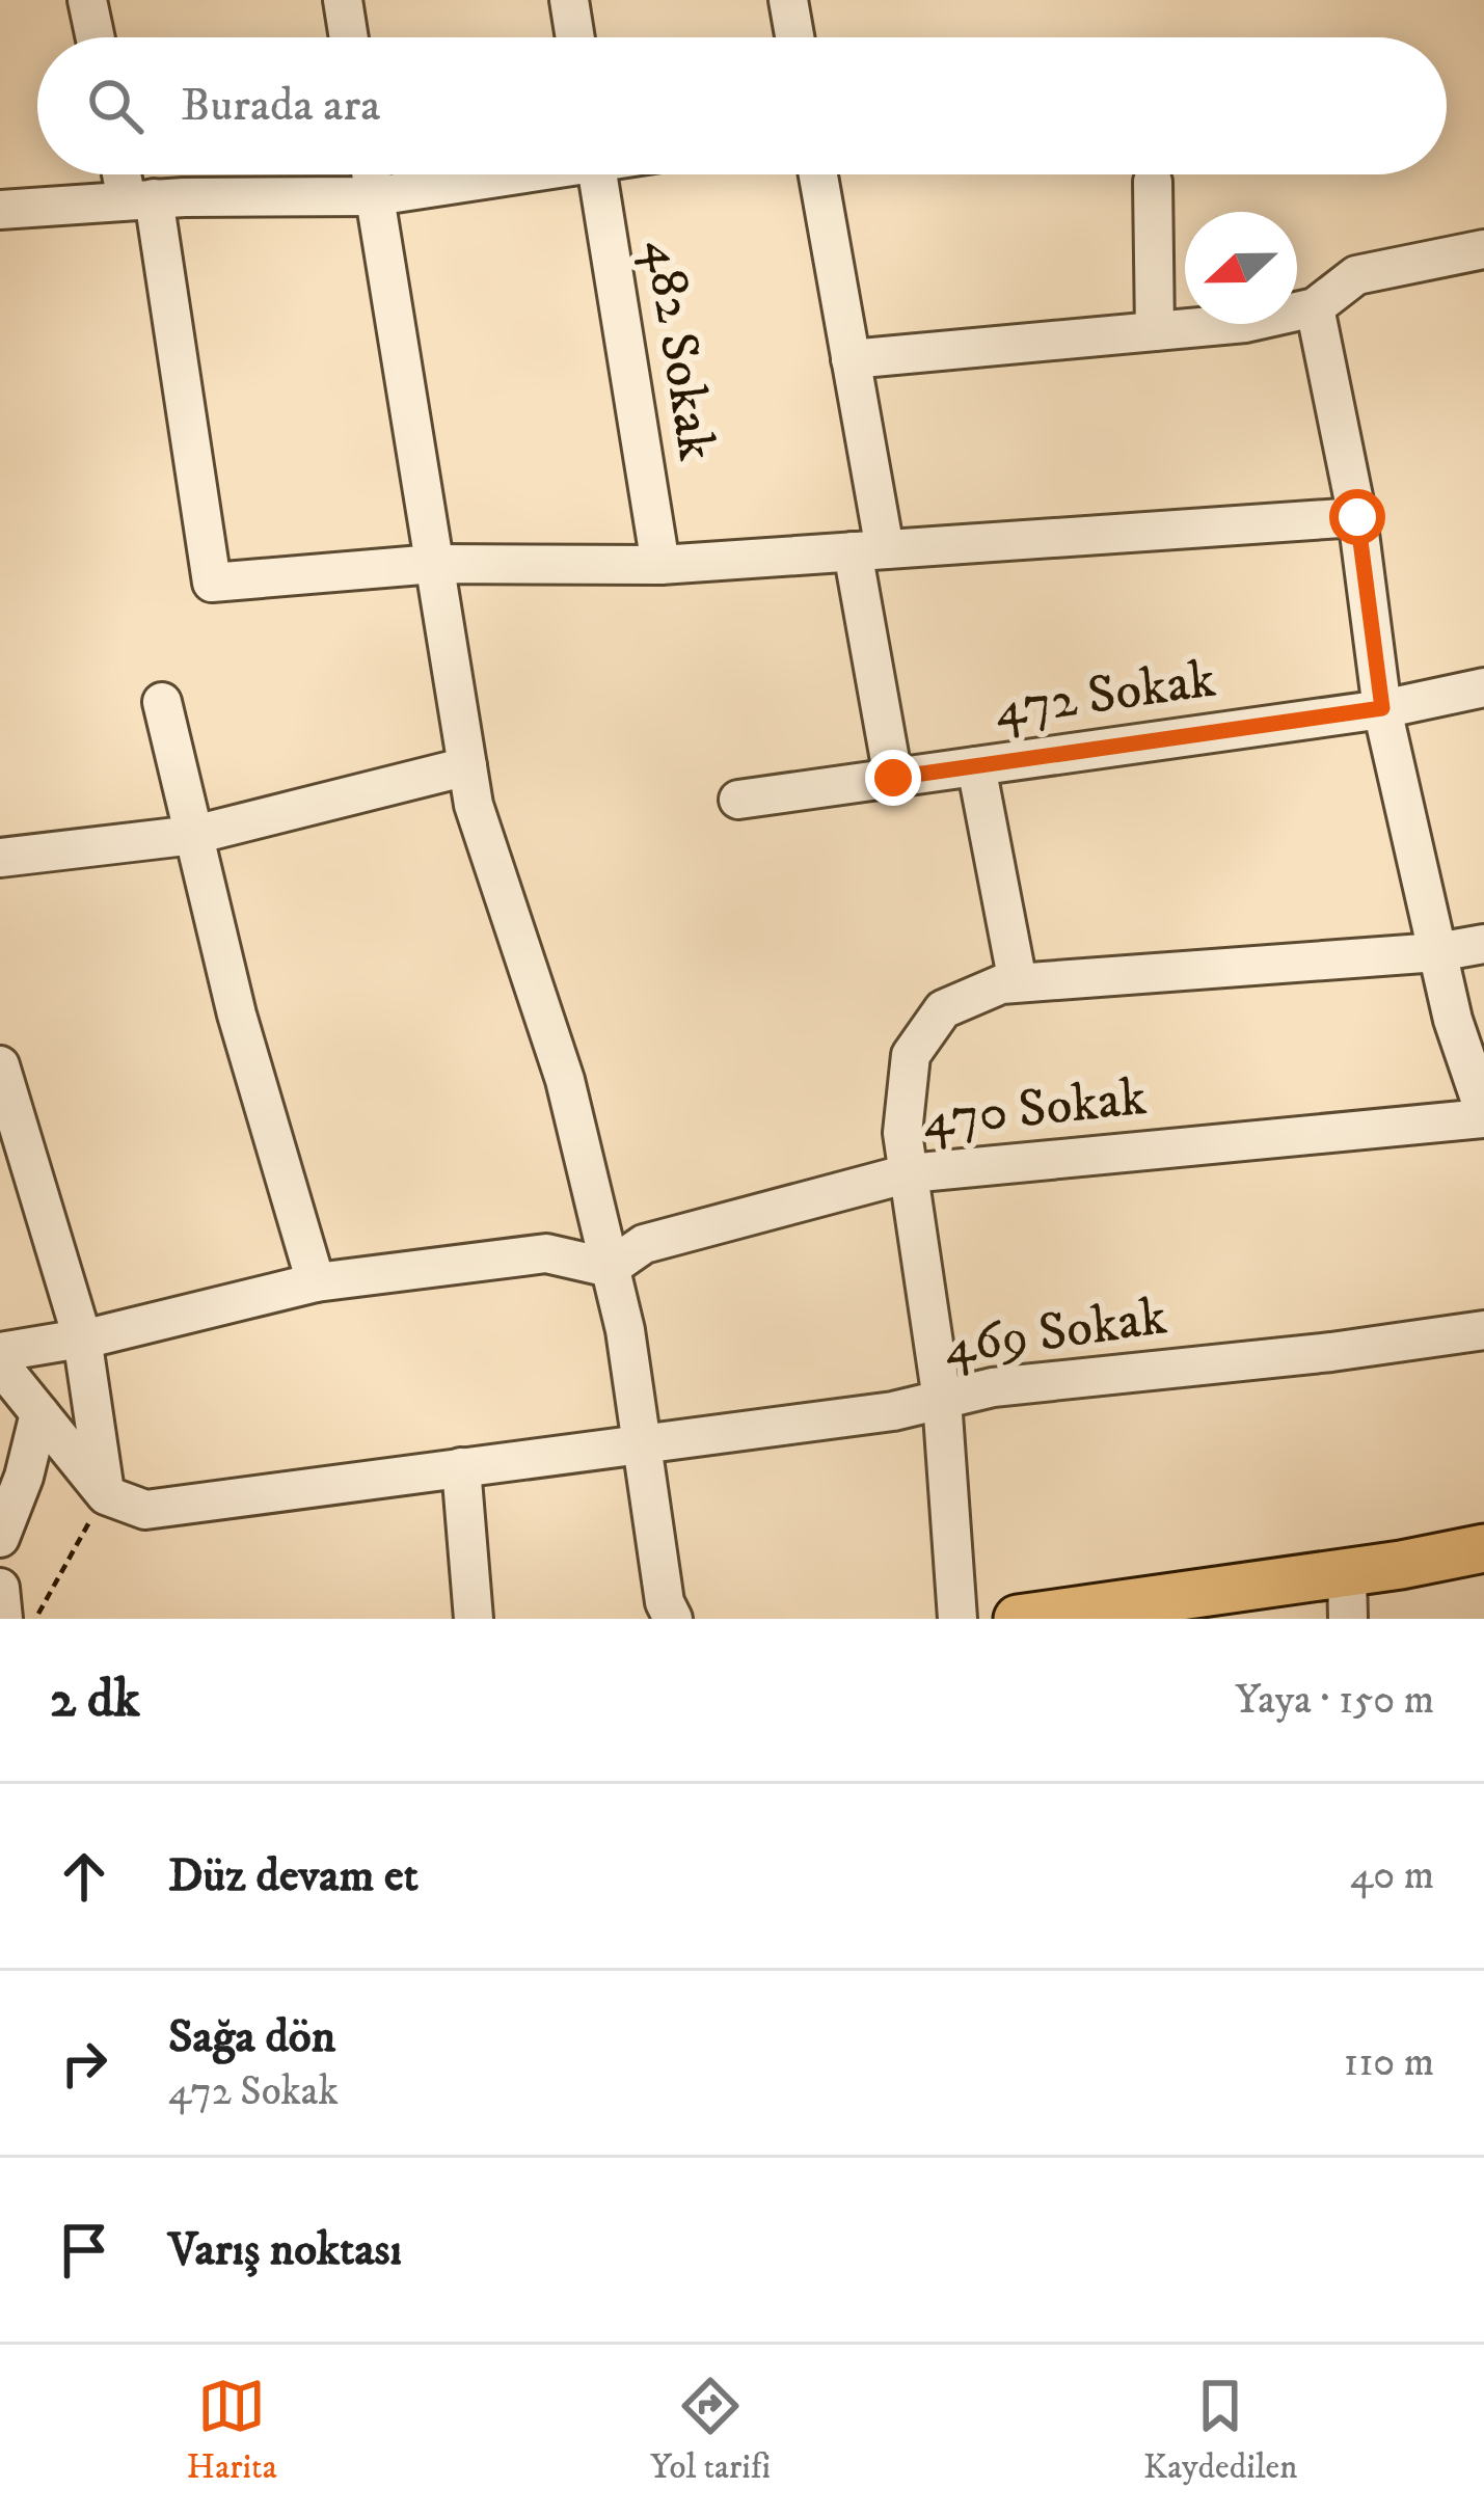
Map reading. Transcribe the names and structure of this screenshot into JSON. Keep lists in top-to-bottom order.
{
  "streets": {
    "street": [
      "482 Sokak",
      "472 Sokak",
      "470 Sokak",
      "469 Sokak"
    ]
  },
  "north": "left",
  "page": {
    "search": "Burada ara",
    "heading": ["2 dk", "Yaya · 150 m"],
    "list": [
      ["Düz devam et", "40 m"],
      ["Sağa dön", "472 Sokak", "110 m"],
      "Varış noktası"
    ],
    "nav": ["Harita", "Yol tarifi", "Kaydedilen"]
  }
}
